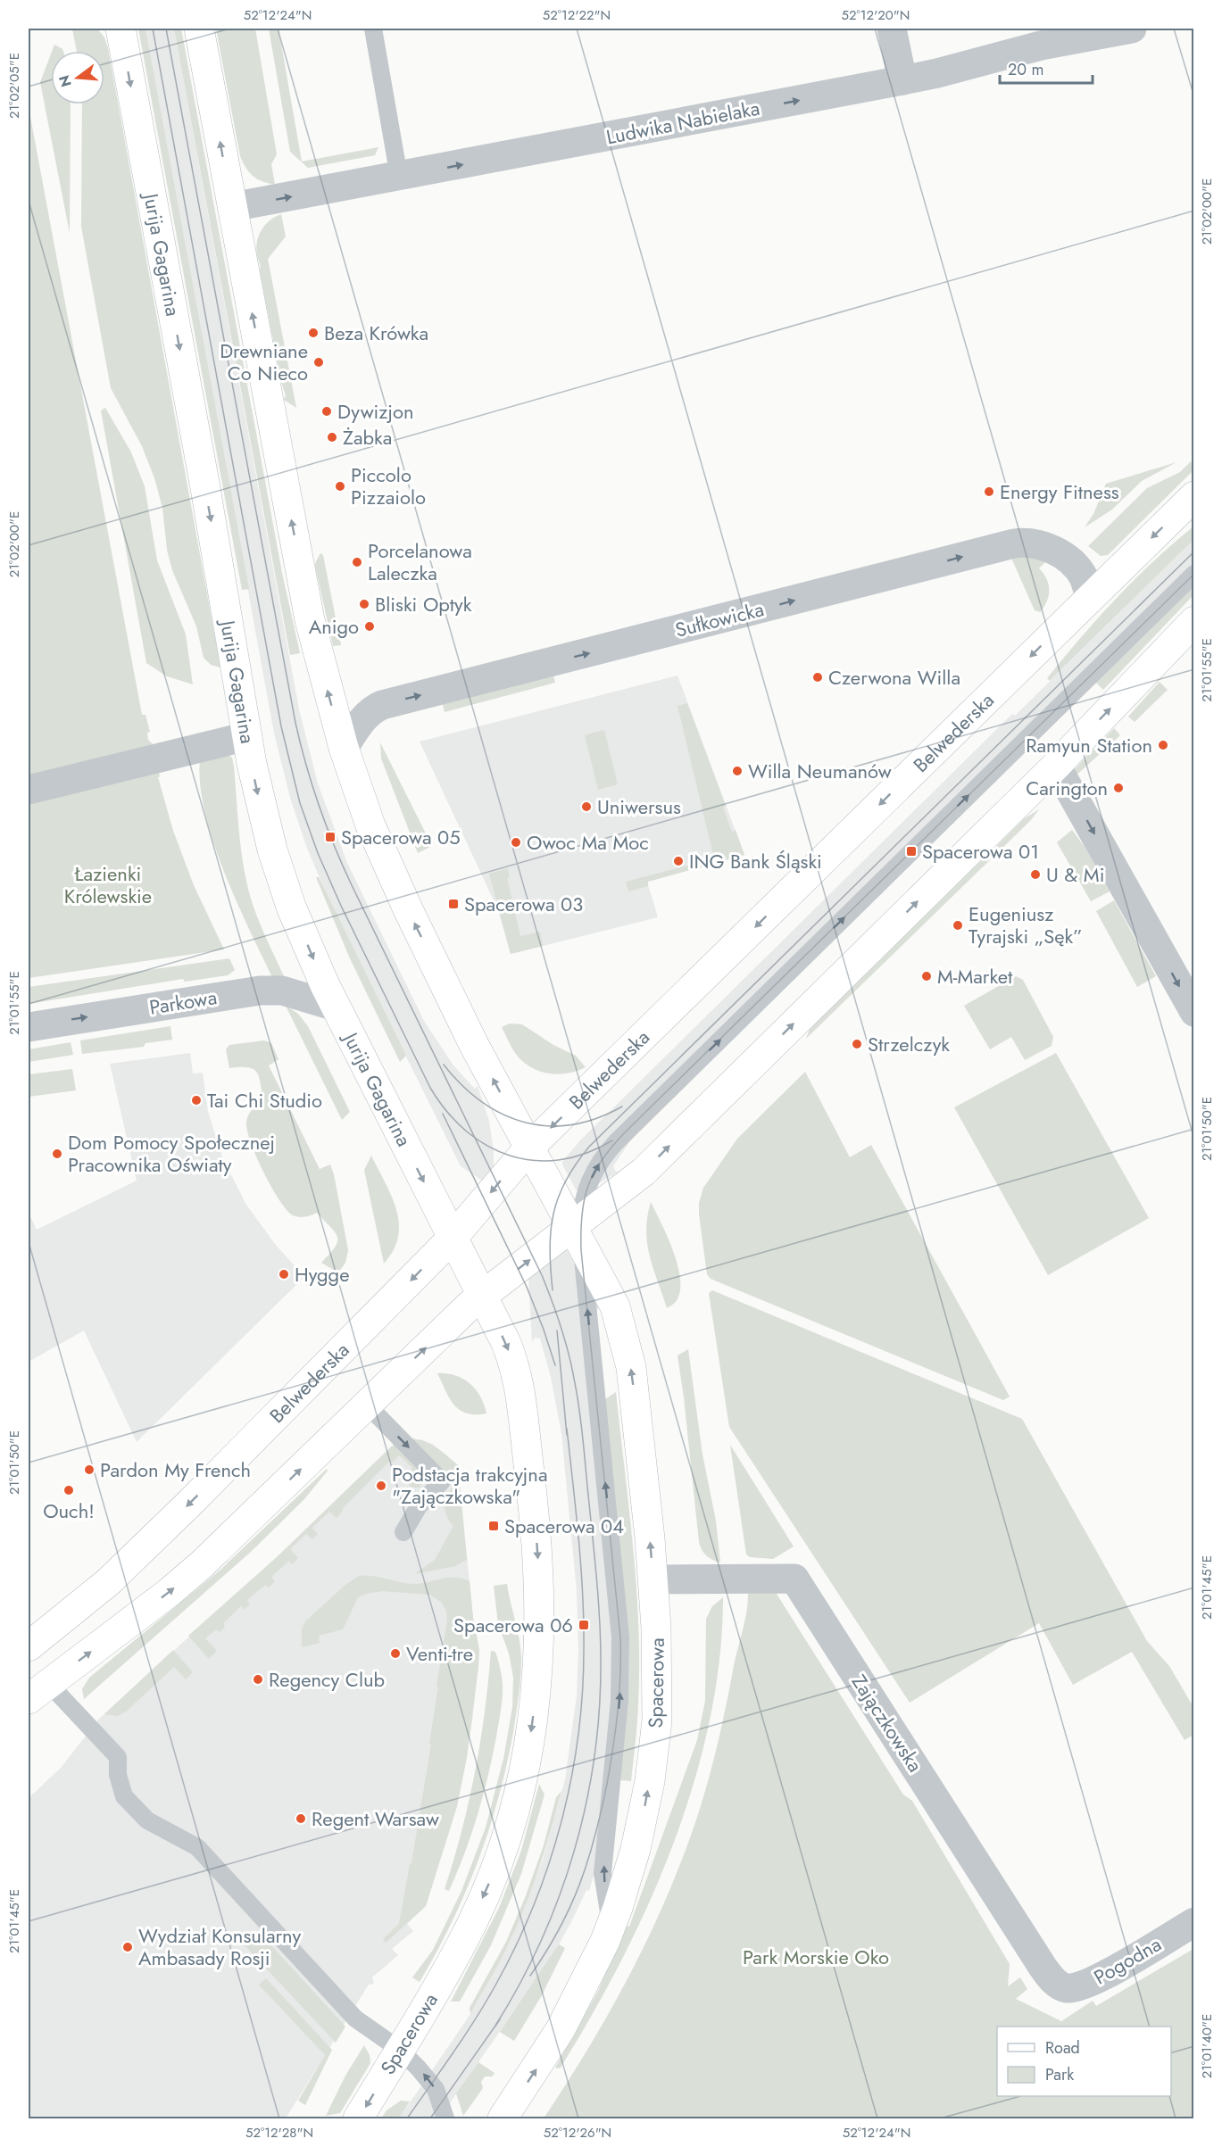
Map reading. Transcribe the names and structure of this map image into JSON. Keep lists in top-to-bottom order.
{
  "streets": {
    "main road": ["Jurija Gagarina", "Belwederska", "Spacerowa"],
    "street": [
      "Ludwika Nabielaka",
      "Sułkowicka",
      "Parkowa",
      "Zajączkowska",
      "Pogodna"
    ]
  },
  "crossings": [
    ["Jurija Gagarina", "Belwederska"],
    ["Jurija Gagarina", "Parkowa"],
    ["Jurija Gagarina", "Spacerowa"],
    ["Sułkowicka", "Belwederska"],
    ["Spacerowa", "Zajączkowska"],
    ["Zajączkowska", "Pogodna"]
  ],
  "one_way": ["Ludwika Nabielaka", "Sułkowicka"],
  "parks": ["Łazienki Królewskie", "Park Morskie Oko"],
  "places": {
    "other": [
      "Beza Krówka",
      "Drewniane Co Nieco",
      "Dywizjon",
      "Żabka",
      "Piccolo Pizzaiolo",
      "Energy Fitness",
      "Porcelanowa Laleczka",
      "Bliski Optyk",
      "Anigo",
      "Czerwona Willa",
      "Ramyun Station",
      "Willa Neumanów",
      "Carington",
      "Uniwersus",
      "Owoc Ma Moc",
      "ING Bank Śląski",
      "U & Mi",
      "Eugeniusz Tyrajski „Sęk”",
      "M-Market",
      "Strzelczyk",
      "Tai Chi Studio",
      "Dom Pomocy Społecznej Pracownika Oświaty",
      "Hygge",
      "Pardon My French",
      "Podstacja trakcyjna \"Zajączkowska\"",
      "Ouch!",
      "Venti-tre",
      "Regency Club",
      "Regent Warsaw",
      "Wydział Konsularny Ambasady Rosji"
    ],
    "transit": [
      "Spacerowa 05",
      "Spacerowa 01",
      "Spacerowa 03",
      "Spacerowa 04",
      "Spacerowa 06"
    ]
  },
  "legend": ["Road", "Park"],
  "scale_bar": "20 m",
  "north": "left",
  "coordinates": [
    "52°12'24\"N",
    "52°12'22\"N",
    "52°12'20\"N",
    "21°02'05\"E",
    "21°02'00\"E",
    "21°01'55\"E",
    "21°01'50\"E",
    "21°01'45\"E",
    "21°01'40\"E",
    "52°12'28\"N",
    "52°12'26\"N"
  ]
}
